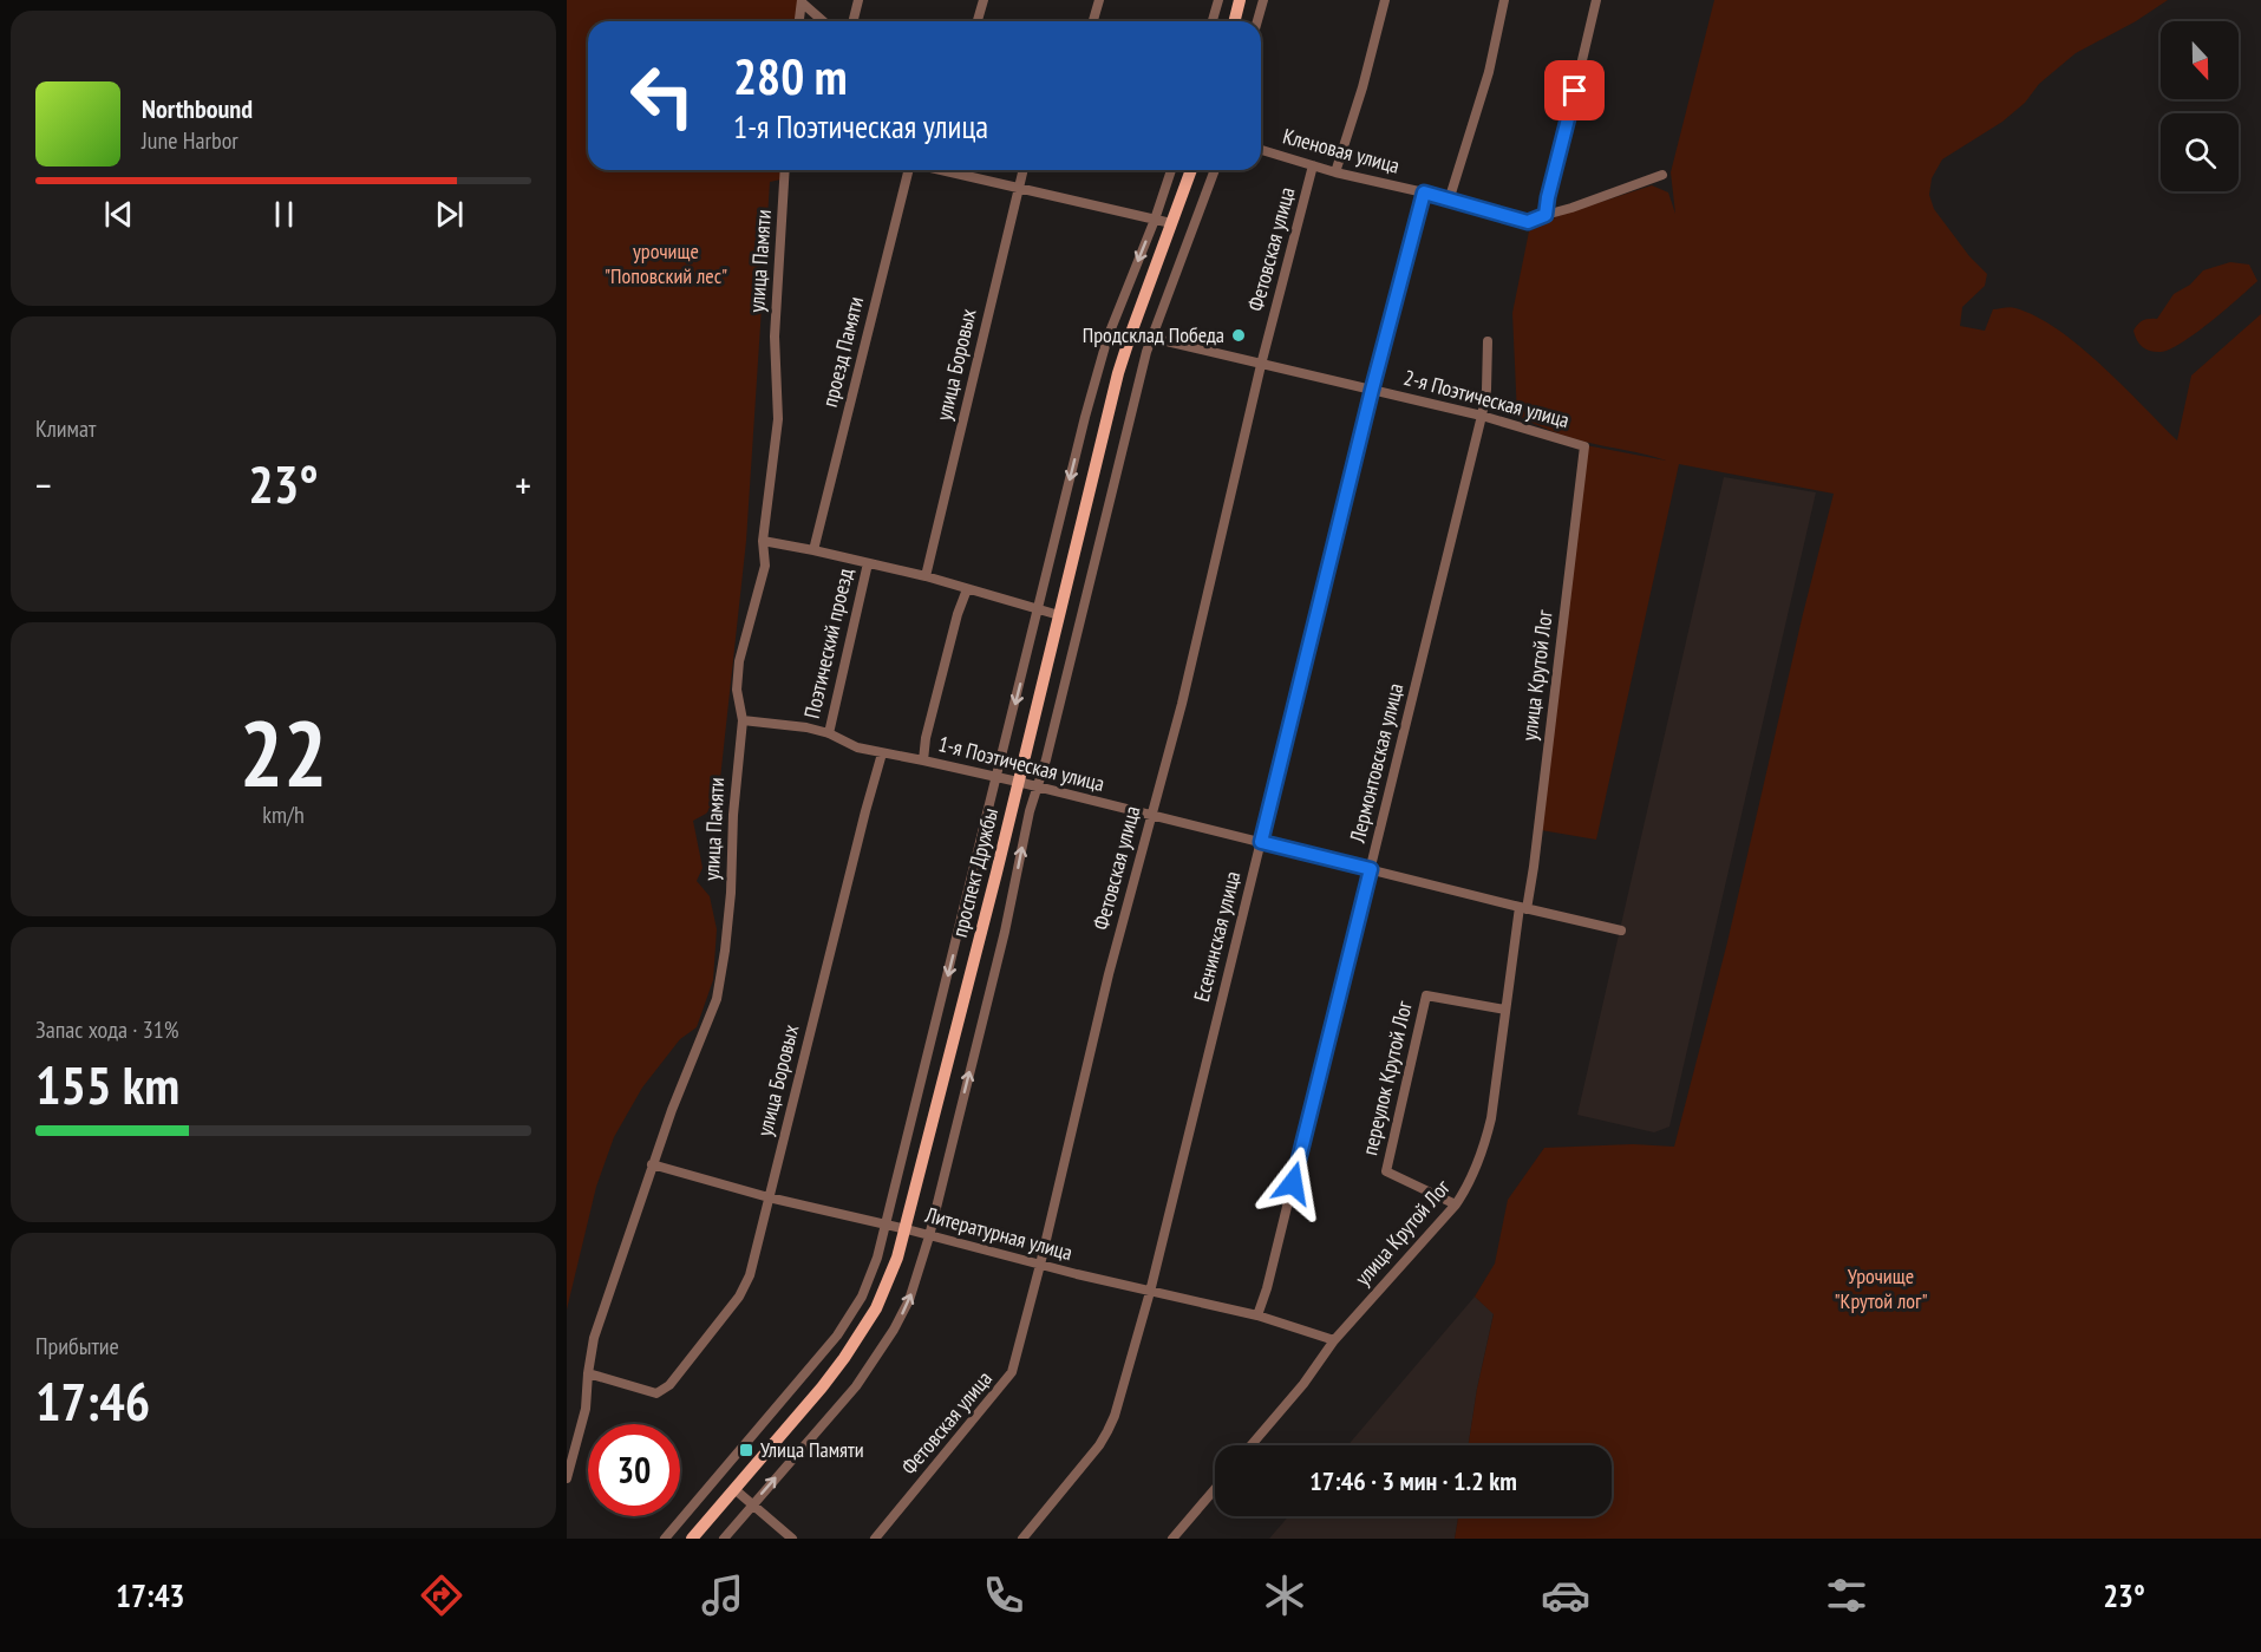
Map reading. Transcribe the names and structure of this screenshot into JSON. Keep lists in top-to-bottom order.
{
  "streets": {
    "main road": ["проспект Дружбы"],
    "street": [
      "Кленовая улица",
      "Фетовская улица",
      "улица Памяти",
      "проезд Памяти",
      "улица Боровых",
      "2-я Поэтическая улица",
      "Поэтический проезд",
      "улица Крутой Лог",
      "Лермонтовская улица",
      "1-я Поэтическая улица",
      "Есенинская улица",
      "переулок Крутой Лог",
      "Литературная улица"
    ]
  },
  "crossings": [
    ["Кленовая улица", "Фетовская улица"],
    ["Кленовая улица", "Есенинская улица"],
    ["Фетовская улица", "2-я Поэтическая улица"],
    ["Фетовская улица", "1-я Поэтическая улица"],
    ["Фетовская улица", "Литературная улица"],
    ["улица Памяти", "улица Боровых"],
    ["улица Памяти", "1-я Поэтическая улица"],
    ["улица Памяти", "Литературная улица"],
    ["улица Боровых", "1-я Поэтическая улица"],
    ["улица Боровых", "Литературная улица"],
    ["2-я Поэтическая улица", "улица Крутой Лог"],
    ["2-я Поэтическая улица", "Лермонтовская улица"],
    ["2-я Поэтическая улица", "проспект Дружбы"],
    ["2-я Поэтическая улица", "Есенинская улица"],
    ["Поэтический проезд", "1-я Поэтическая улица"],
    ["улица Крутой Лог", "1-я Поэтическая улица"],
    ["улица Крутой Лог", "переулок Крутой Лог"],
    ["улица Крутой Лог", "Литературная улица"],
    ["Лермонтовская улица", "1-я Поэтическая улица"],
    ["Лермонтовская улица", "Литературная улица"],
    ["1-я Поэтическая улица", "проспект Дружбы"],
    ["1-я Поэтическая улица", "Есенинская улица"],
    ["проспект Дружбы", "Литературная улица"],
    ["Есенинская улица", "Литературная улица"]
  ],
  "parks": ["урочище \"Поповский лес\"", "Урочище \"Крутой лог\""],
  "places": {
    "other": ["Продсклад Победа"],
    "transit": ["Улица Памяти"]
  },
  "north": "bottom",
  "page": {
    "turn": ["280 m", "1-я Поэтическая улица"],
    "song": ["Northbound", "June Harbor"],
    "tile": [
      "Климат",
      ["22", "km/h"],
      ["Запас хода · 31%", "155 km"],
      ["Прибытие", "17:46"]
    ],
    "heat": ["−", "23°", "+"],
    "limit": "30",
    "trip": "17:46 · 3 мин · 1.2 km",
    "tabs": ["17:43", "23°"]
  }
}
